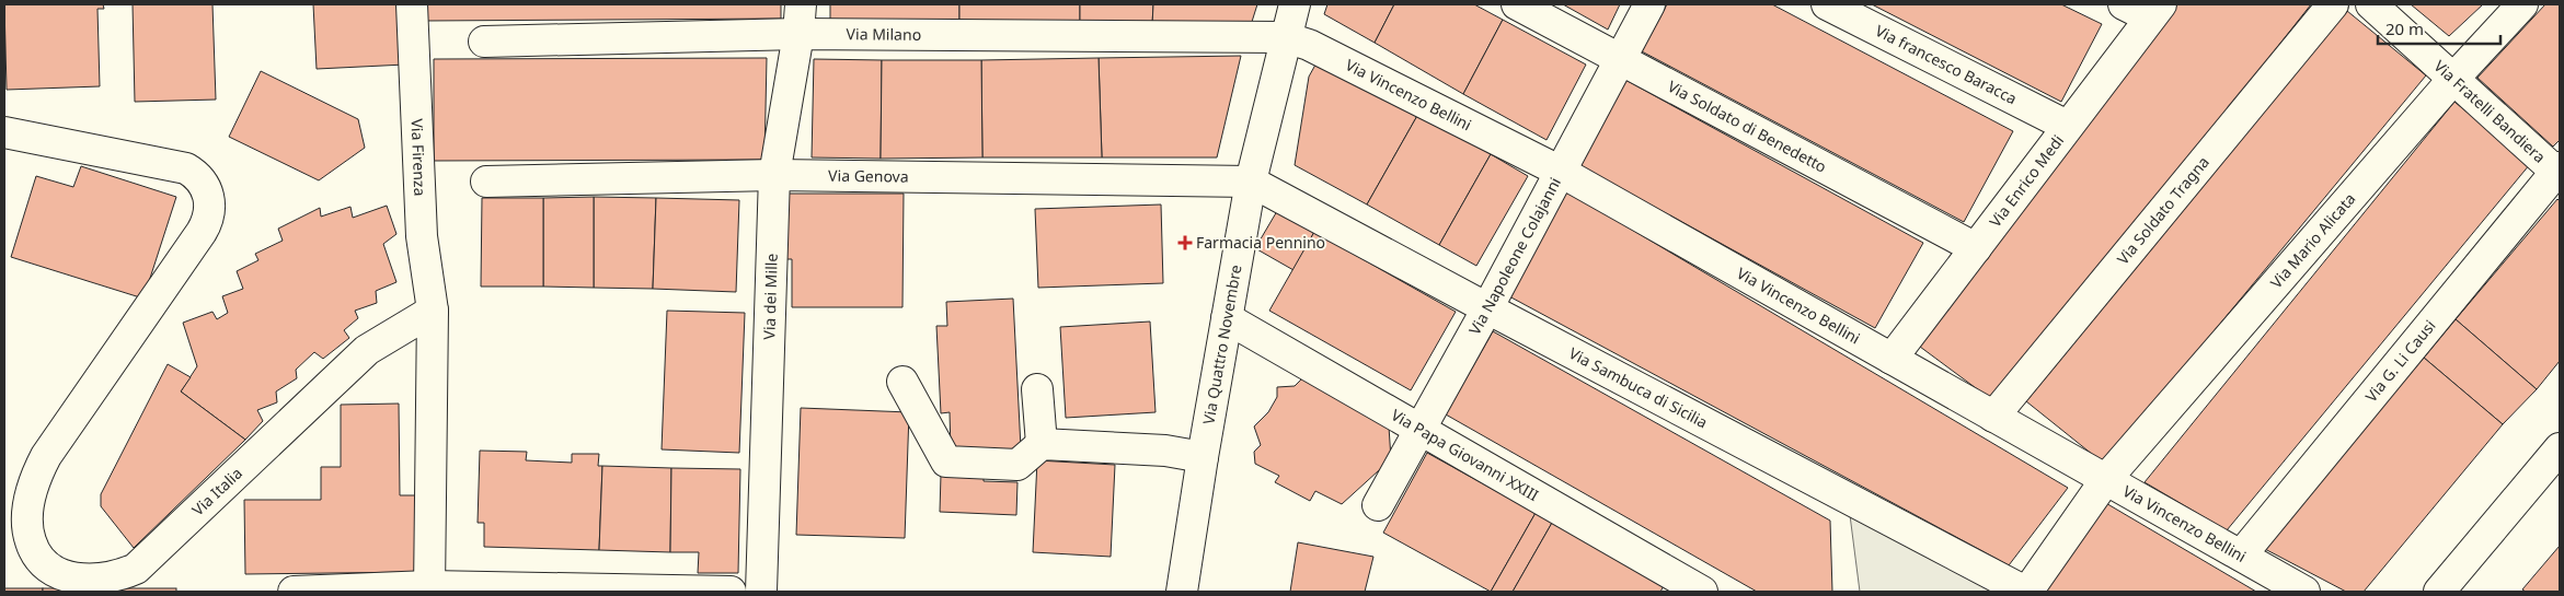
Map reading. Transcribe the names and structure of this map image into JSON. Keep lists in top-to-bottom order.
{
  "streets": {
    "street": [
      "Via Milano",
      "Via francesco Baracca",
      "Via Vincenzo Bellini",
      "Via Fratelli Bandiera",
      "Via Soldato di Benedetto",
      "Via Firenza",
      "Via Genova",
      "Via Enrico Medi",
      "Via Soldato Tragna",
      "Via Mario Alicata",
      "Via Napoleone Colajanni",
      "Via dei Mille",
      "Via Quattro Novembre",
      "Via G. Li Causi",
      "Via Sambuca di Sicilia",
      "Via Papa Giovanni XXIII",
      "Via Italia"
    ]
  },
  "crossings": [
    ["Via Milano", "Via Vincenzo Bellini"],
    ["Via Milano", "Via dei Mille"],
    ["Via Milano", "Via Quattro Novembre"],
    ["Via francesco Baracca", "Via Enrico Medi"],
    ["Via Vincenzo Bellini", "Via Enrico Medi"],
    ["Via Vincenzo Bellini", "Via Soldato Tragna"],
    ["Via Vincenzo Bellini", "Via Mario Alicata"],
    ["Via Vincenzo Bellini", "Via Napoleone Colajanni"],
    ["Via Vincenzo Bellini", "Via Quattro Novembre"],
    ["Via Vincenzo Bellini", "Via G. Li Causi"],
    ["Via Fratelli Bandiera", "Via Mario Alicata"],
    ["Via Fratelli Bandiera", "Via G. Li Causi"],
    ["Via Soldato di Benedetto", "Via Enrico Medi"],
    ["Via Soldato di Benedetto", "Via Napoleone Colajanni"],
    ["Via Firenza", "Via Italia"],
    ["Via Genova", "Via dei Mille"],
    ["Via Genova", "Via Quattro Novembre"],
    ["Via Genova", "Via Sambuca di Sicilia"],
    ["Via Mario Alicata", "Via Sambuca di Sicilia"],
    ["Via Napoleone Colajanni", "Via Sambuca di Sicilia"],
    ["Via Napoleone Colajanni", "Via Papa Giovanni XXIII"],
    ["Via Quattro Novembre", "Via Sambuca di Sicilia"],
    ["Via Quattro Novembre", "Via Papa Giovanni XXIII"]
  ],
  "places": {
    "health": ["Farmacia Pennino"]
  },
  "scale_bar": "20 m"
}
